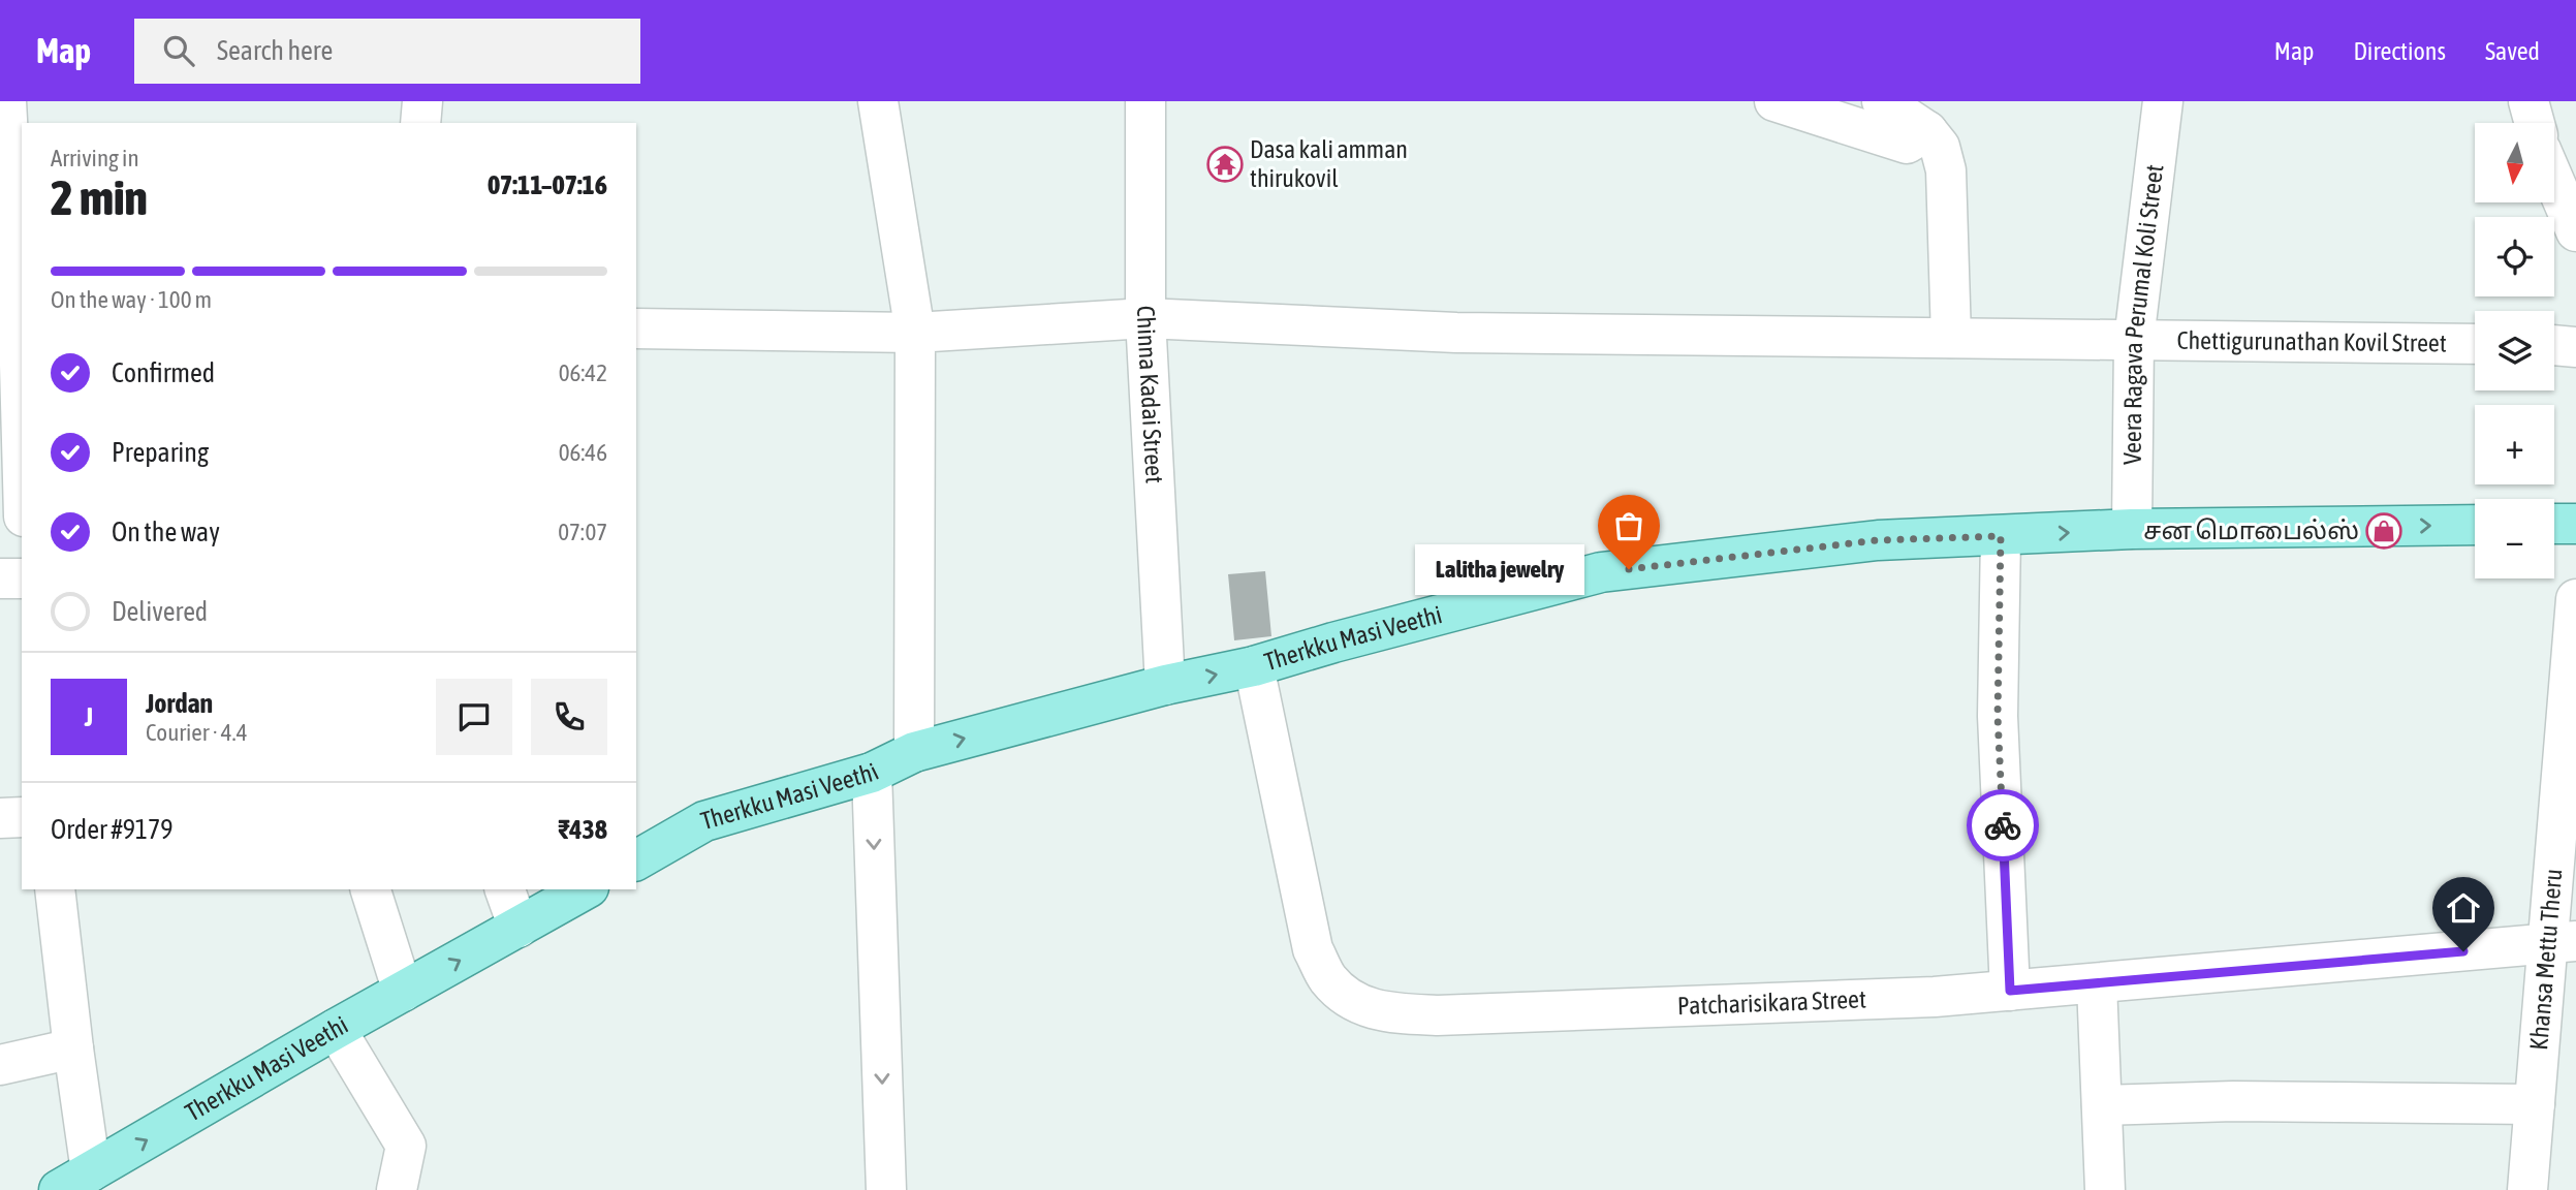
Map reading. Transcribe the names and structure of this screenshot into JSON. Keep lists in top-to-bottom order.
{
  "streets": {
    "main road": ["Therkku Masi Veethi"],
    "street": [
      "Veera Ragava Perumal Koli Street",
      "Chettigurunathan Kovil Street",
      "Chinna Kadai Street",
      "Khansa Mettu Theru",
      "Patcharisikara Street"
    ]
  },
  "crossings": [
    ["Veera Ragava Perumal Koli Street", "Chettigurunathan Kovil Street"],
    ["Veera Ragava Perumal Koli Street", "Therkku Masi Veethi"],
    ["Chettigurunathan Kovil Street", "Chinna Kadai Street"],
    ["Chinna Kadai Street", "Therkku Masi Veethi"],
    ["Therkku Masi Veethi", "Patcharisikara Street"],
    ["Khansa Mettu Theru", "Patcharisikara Street"]
  ],
  "one_way": ["Therkku Masi Veethi"],
  "places": {
    "temple": ["Dasa kali amman thirukovil"],
    "shop": ["சன மொபைல்ஸ்"],
    "other": ["Lalitha jewelry"]
  },
  "north": "bottom",
  "page": {
    "header": "Map",
    "search": "Search here",
    "nav": ["Map", "Directions", "Saved"],
    "map_buttons": ["+", "−"],
    "heading": ["2 min", "Arriving in", "07:11–07:16"],
    "panel": [
      "Jordan",
      "Courier · 4.4",
      "Order #9179",
      "₹438"
    ],
    "bar": "On the way · 100 m",
    "list": [
      ["Confirmed", "06:42"],
      ["Preparing", "06:46"],
      ["On the way", "07:07"],
      "Delivered"
    ],
    "bubble": "Lalitha jewelry",
    "round": "J"
  }
}
